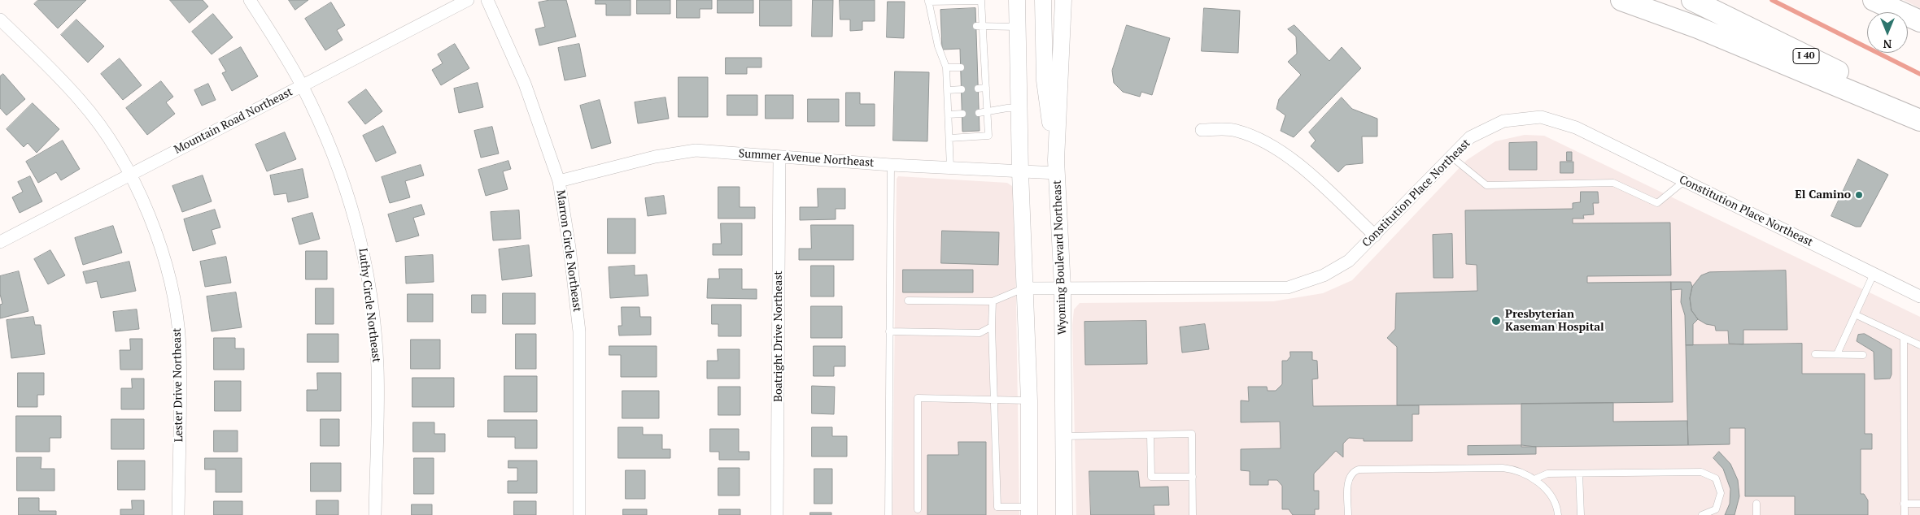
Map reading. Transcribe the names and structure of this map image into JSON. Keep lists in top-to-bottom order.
{
  "streets": {
    "highway": ["I 40"],
    "main road": ["Wyoming Boulevard Northeast"],
    "street": [
      "Mountain Road Northeast",
      "Summer Avenue Northeast",
      "Constitution Place Northeast",
      "Marron Circle Northeast",
      "Luthy Circle Northeast",
      "Boatright Drive Northeast",
      "Lester Drive Northeast"
    ]
  },
  "crossings": [
    ["Mountain Road Northeast", "Luthy Circle Northeast"],
    ["Mountain Road Northeast", "Lester Drive Northeast"],
    ["Summer Avenue Northeast", "Marron Circle Northeast"],
    ["Summer Avenue Northeast", "Wyoming Boulevard Northeast"],
    ["Summer Avenue Northeast", "Boatright Drive Northeast"],
    ["Constitution Place Northeast", "Wyoming Boulevard Northeast"]
  ],
  "places": ["El Camino", "Presbyterian Kaseman Hospital"],
  "north": "bottom"
}
